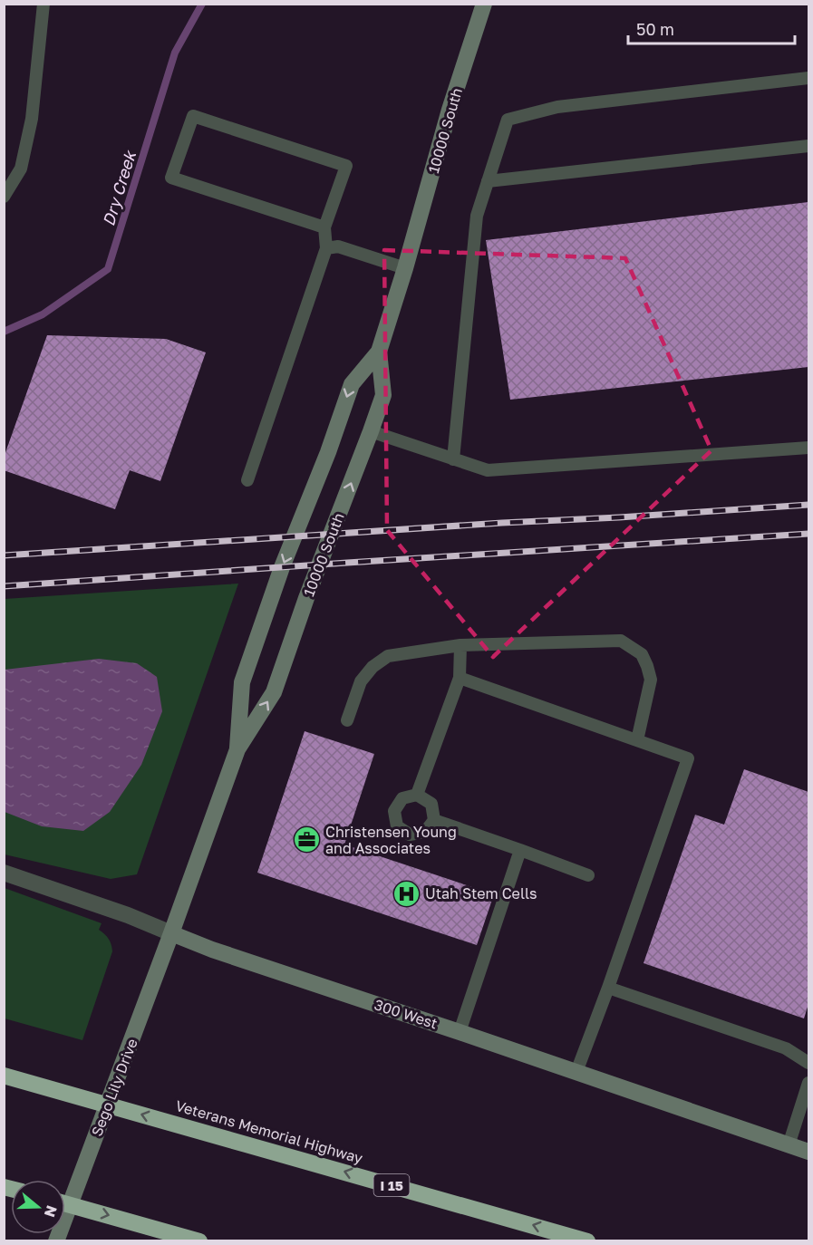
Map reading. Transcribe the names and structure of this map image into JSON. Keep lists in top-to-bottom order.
{
  "streets": {
    "highway": ["Veterans Memorial Highway", "I 15"],
    "main road": ["10000 South", "300 West", "Sego Lily Drive"]
  },
  "crossings": [
    ["10000 South", "300 West"],
    ["10000 South", "Sego Lily Drive"],
    ["300 West", "Sego Lily Drive"]
  ],
  "one_way": ["Veterans Memorial Highway"],
  "water": ["Dry Creek"],
  "places": {
    "office": ["Christensen Young and Associates"],
    "hospital": ["Utah Stem Cells"]
  },
  "scale_bar": "50 m",
  "north": "right"
}
